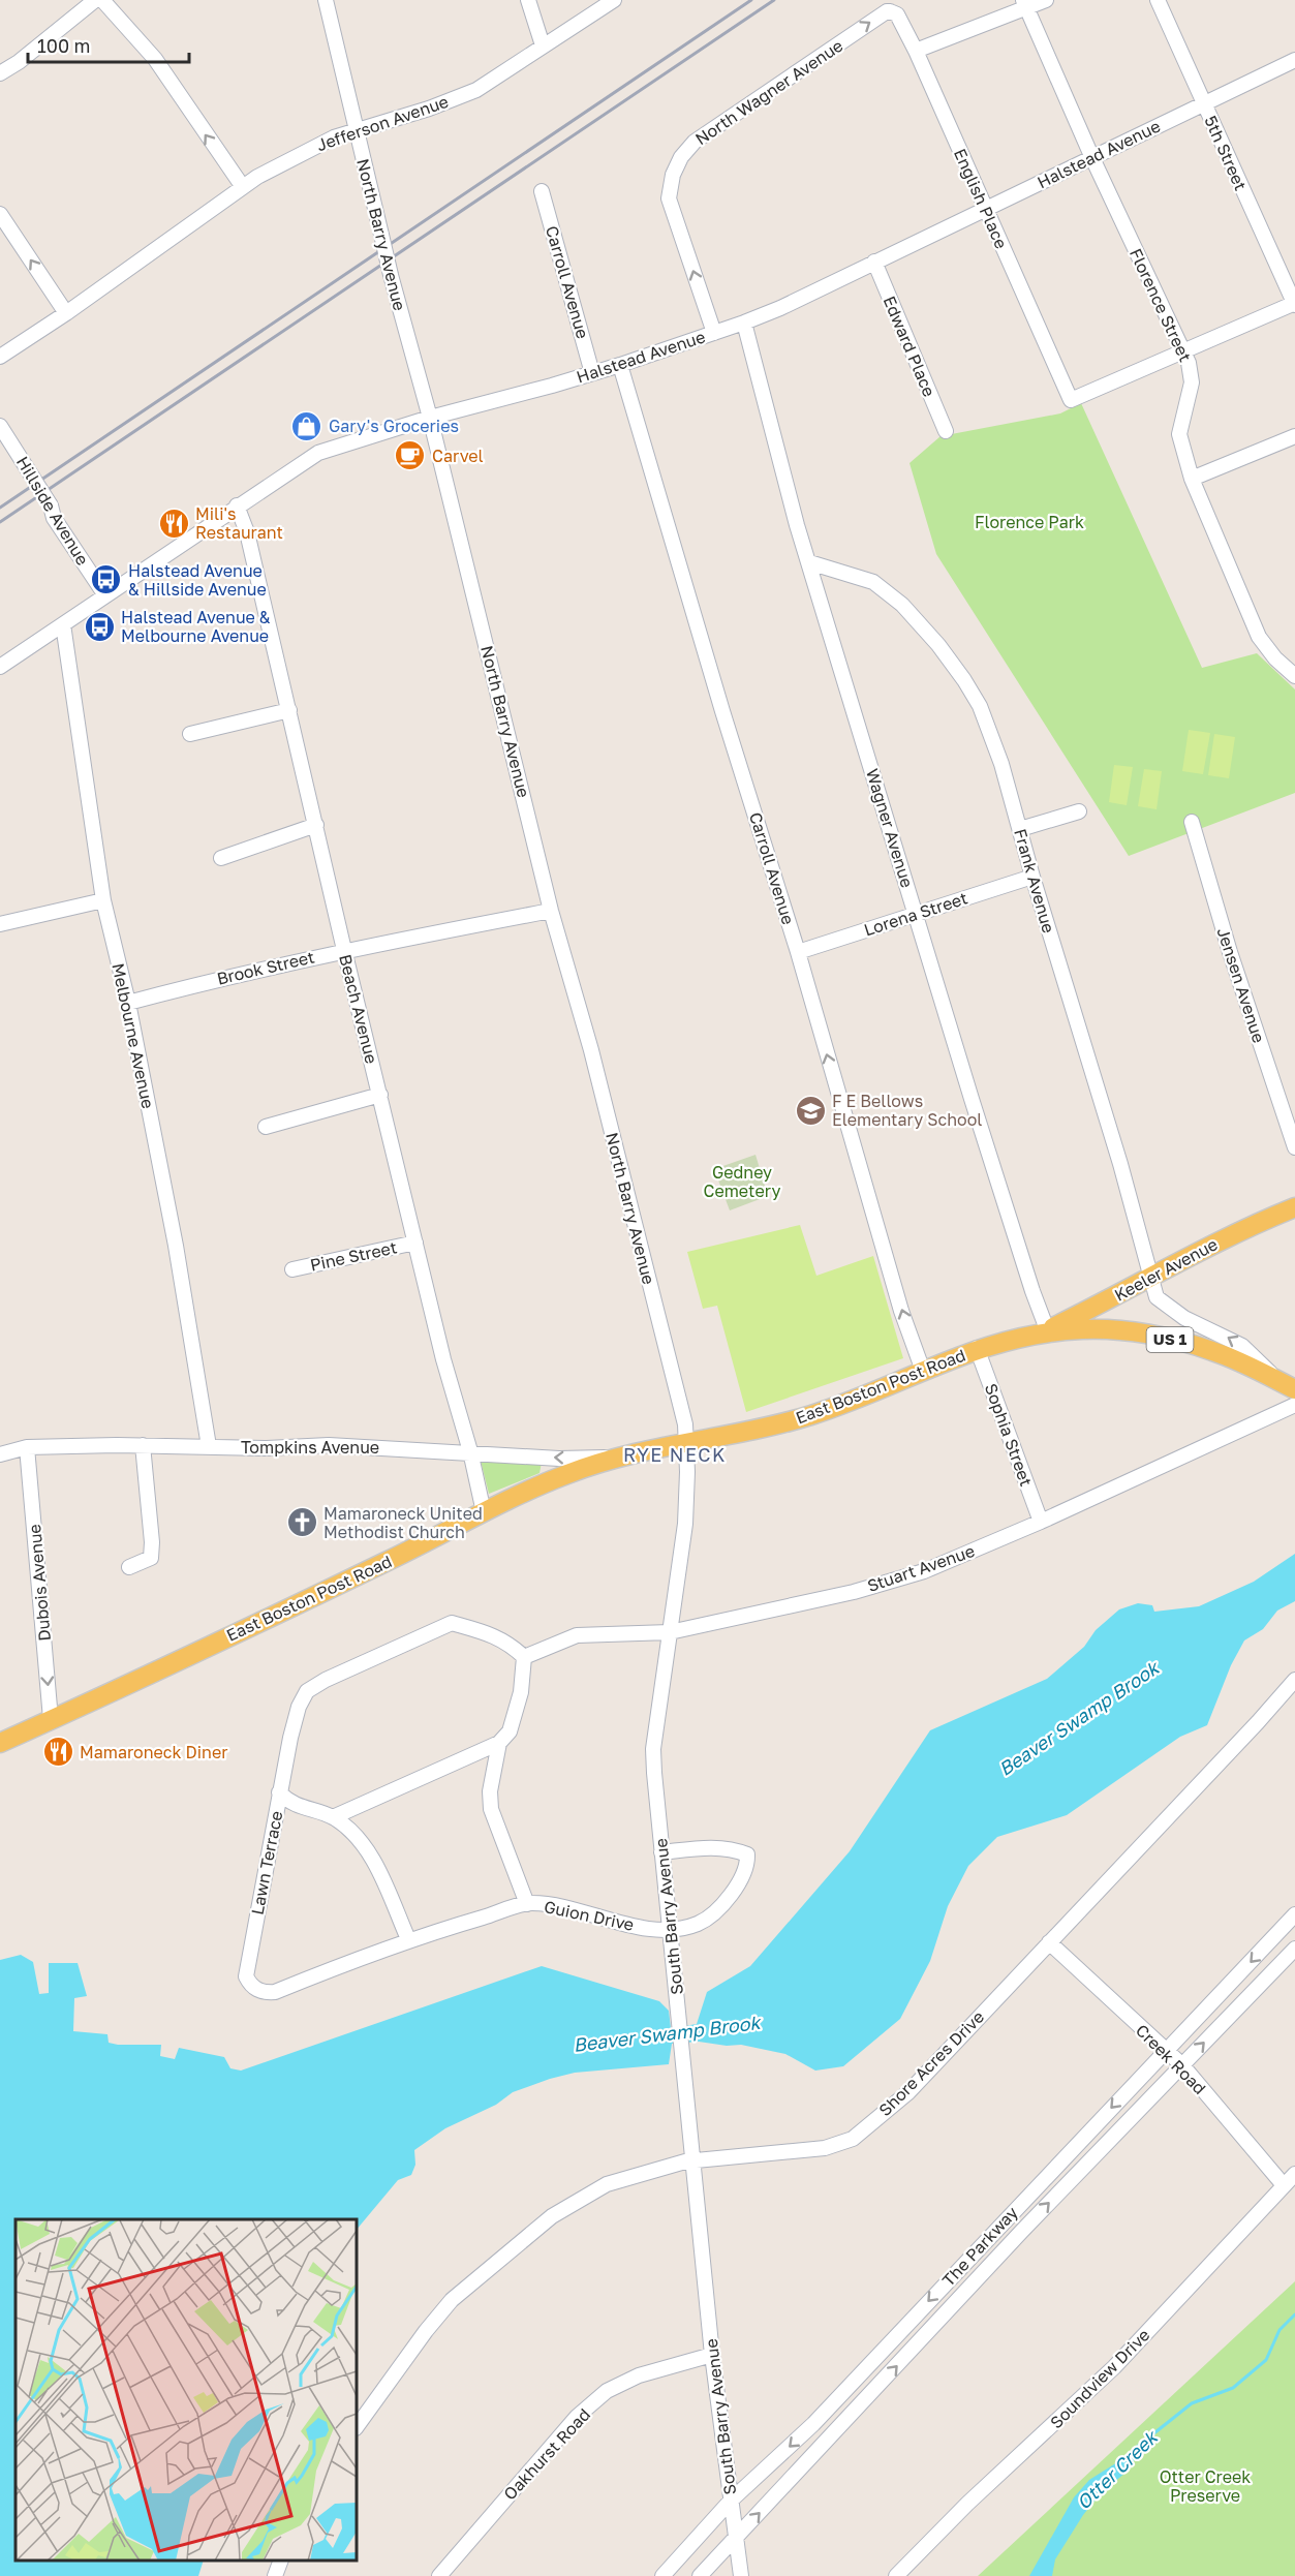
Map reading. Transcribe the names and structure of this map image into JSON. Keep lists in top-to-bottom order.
{
  "streets": {
    "main road": ["Keeler Avenue", "US 1", "East Boston Post Road"],
    "street": [
      "North Wagner Avenue",
      "Jefferson Avenue",
      "5th Street",
      "Halstead Avenue",
      "English Place",
      "North Barry Avenue",
      "Carroll Avenue",
      "Florence Street",
      "Edward Place",
      "Hillside Avenue",
      "Wagner Avenue",
      "Frank Avenue",
      "Lorena Street",
      "Brook Street",
      "Jensen Avenue",
      "Beach Avenue",
      "Melbourne Avenue",
      "Pine Street",
      "Sophia Street",
      "Tompkins Avenue",
      "Stuart Avenue",
      "Dubois Avenue",
      "Lawn Terrace",
      "Guion Drive",
      "South Barry Avenue",
      "Creek Road",
      "Shore Acres Drive",
      "The Parkway",
      "Soundview Drive",
      "Oakhurst Road"
    ]
  },
  "crossings": [
    ["North Wagner Avenue", "Halstead Avenue"],
    ["North Wagner Avenue", "English Place"],
    ["Jefferson Avenue", "North Barry Avenue"],
    ["5th Street", "Halstead Avenue"],
    ["Halstead Avenue", "English Place"],
    ["Halstead Avenue", "North Barry Avenue"],
    ["Halstead Avenue", "Carroll Avenue"],
    ["Halstead Avenue", "Florence Street"],
    ["Halstead Avenue", "Edward Place"],
    ["Halstead Avenue", "Hillside Avenue"],
    ["Halstead Avenue", "Wagner Avenue"],
    ["Halstead Avenue", "Beach Avenue"],
    ["Halstead Avenue", "Melbourne Avenue"],
    ["English Place", "Florence Street"],
    ["North Barry Avenue", "Brook Street"],
    ["North Barry Avenue", "East Boston Post Road"],
    ["North Barry Avenue", "South Barry Avenue"],
    ["Carroll Avenue", "Lorena Street"],
    ["Carroll Avenue", "East Boston Post Road"],
    ["Wagner Avenue", "Frank Avenue"],
    ["Wagner Avenue", "Lorena Street"],
    ["Wagner Avenue", "Keeler Avenue"],
    ["Wagner Avenue", "East Boston Post Road"],
    ["Frank Avenue", "Lorena Street"],
    ["Frank Avenue", "Keeler Avenue"],
    ["Frank Avenue", "East Boston Post Road"],
    ["Brook Street", "Beach Avenue"],
    ["Brook Street", "Melbourne Avenue"],
    ["Beach Avenue", "Pine Street"],
    ["Beach Avenue", "East Boston Post Road"],
    ["Beach Avenue", "Tompkins Avenue"],
    ["Melbourne Avenue", "Tompkins Avenue"],
    ["Keeler Avenue", "East Boston Post Road"],
    ["East Boston Post Road", "Sophia Street"],
    ["East Boston Post Road", "Tompkins Avenue"],
    ["East Boston Post Road", "Dubois Avenue"],
    ["East Boston Post Road", "South Barry Avenue"],
    ["Sophia Street", "Stuart Avenue"],
    ["Tompkins Avenue", "Dubois Avenue"],
    ["Stuart Avenue", "Lawn Terrace"],
    ["Stuart Avenue", "Guion Drive"],
    ["Stuart Avenue", "South Barry Avenue"],
    ["Lawn Terrace", "Guion Drive"],
    ["Guion Drive", "South Barry Avenue"],
    ["South Barry Avenue", "Shore Acres Drive"],
    ["South Barry Avenue", "The Parkway"],
    ["South Barry Avenue", "Oakhurst Road"],
    ["Creek Road", "Shore Acres Drive"],
    ["Creek Road", "The Parkway"],
    ["Creek Road", "Soundview Drive"]
  ],
  "one_way": ["North Wagner Avenue", "Carroll Avenue", "Dubois Avenue"],
  "districts": ["RYE NECK"],
  "water": ["Beaver Swamp Brook", "Otter Creek"],
  "parks": ["Florence Park", "Gedney Cemetery", "Otter Creek Preserve"],
  "places": {
    "shop": ["Gary's Groceries"],
    "cafe": ["Carvel"],
    "restaurant": ["Mili's Restaurant", "Mamaroneck Diner"],
    "bus stop": ["Halstead Avenue & Hillside Avenue", "Halstead Avenue & Melbourne Avenue"],
    "school or university": ["F E Bellows Elementary School"],
    "church": ["Mamaroneck United Methodist Church"]
  },
  "scale_bar": "100 m"
}
